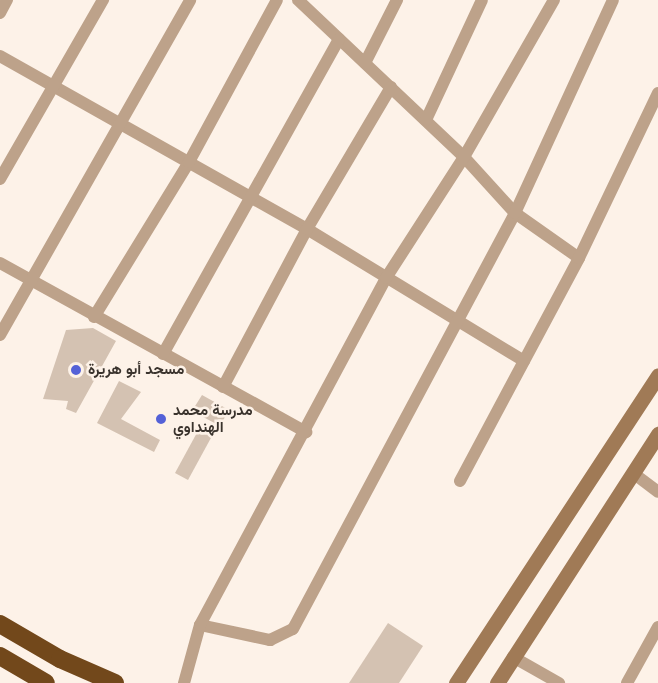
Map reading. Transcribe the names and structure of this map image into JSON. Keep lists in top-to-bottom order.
{
  "places": ["مسجد أبو هريرة", "مدرسة محمد الهنداوي"]
}
